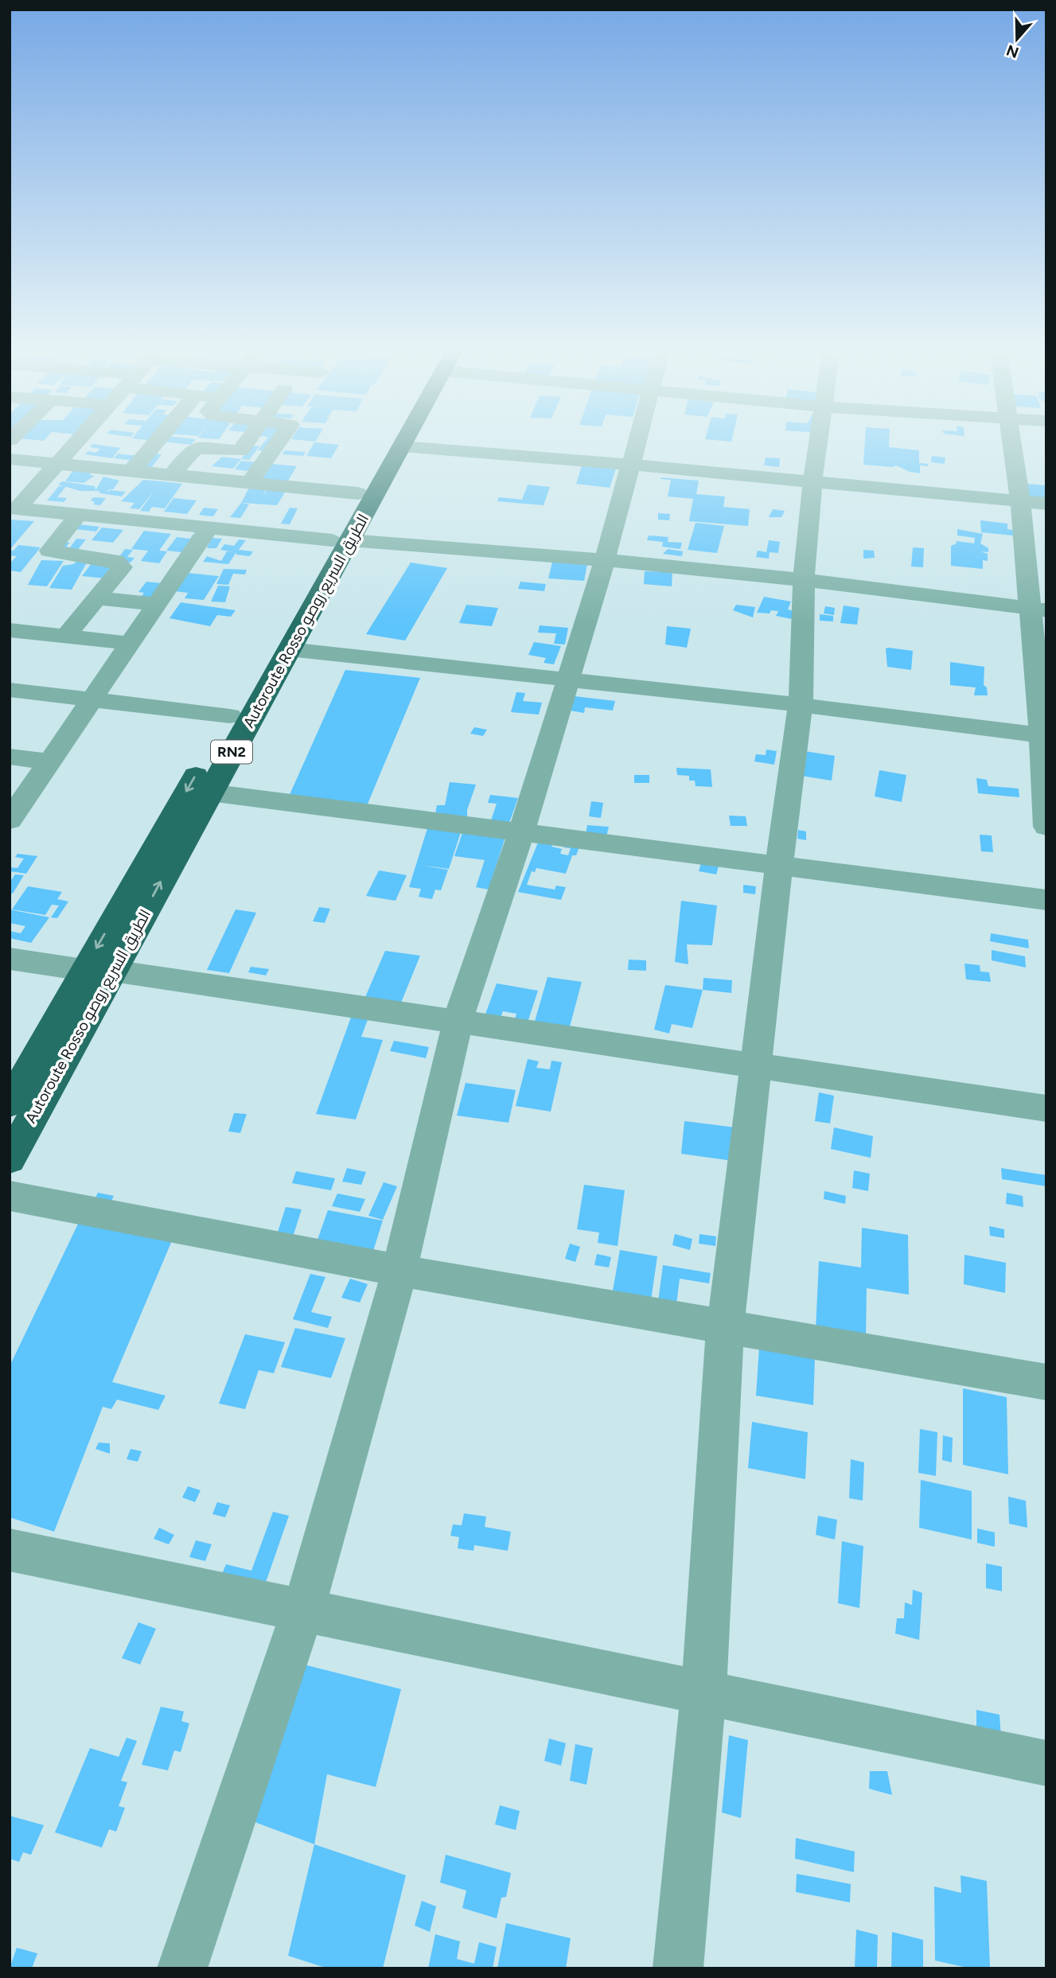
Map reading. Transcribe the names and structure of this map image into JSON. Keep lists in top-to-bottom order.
{
  "streets": {
    "highway": ["Autoroute Rosso الطريق السريع روصو", "RN2"]
  },
  "north": "bottom"
}
